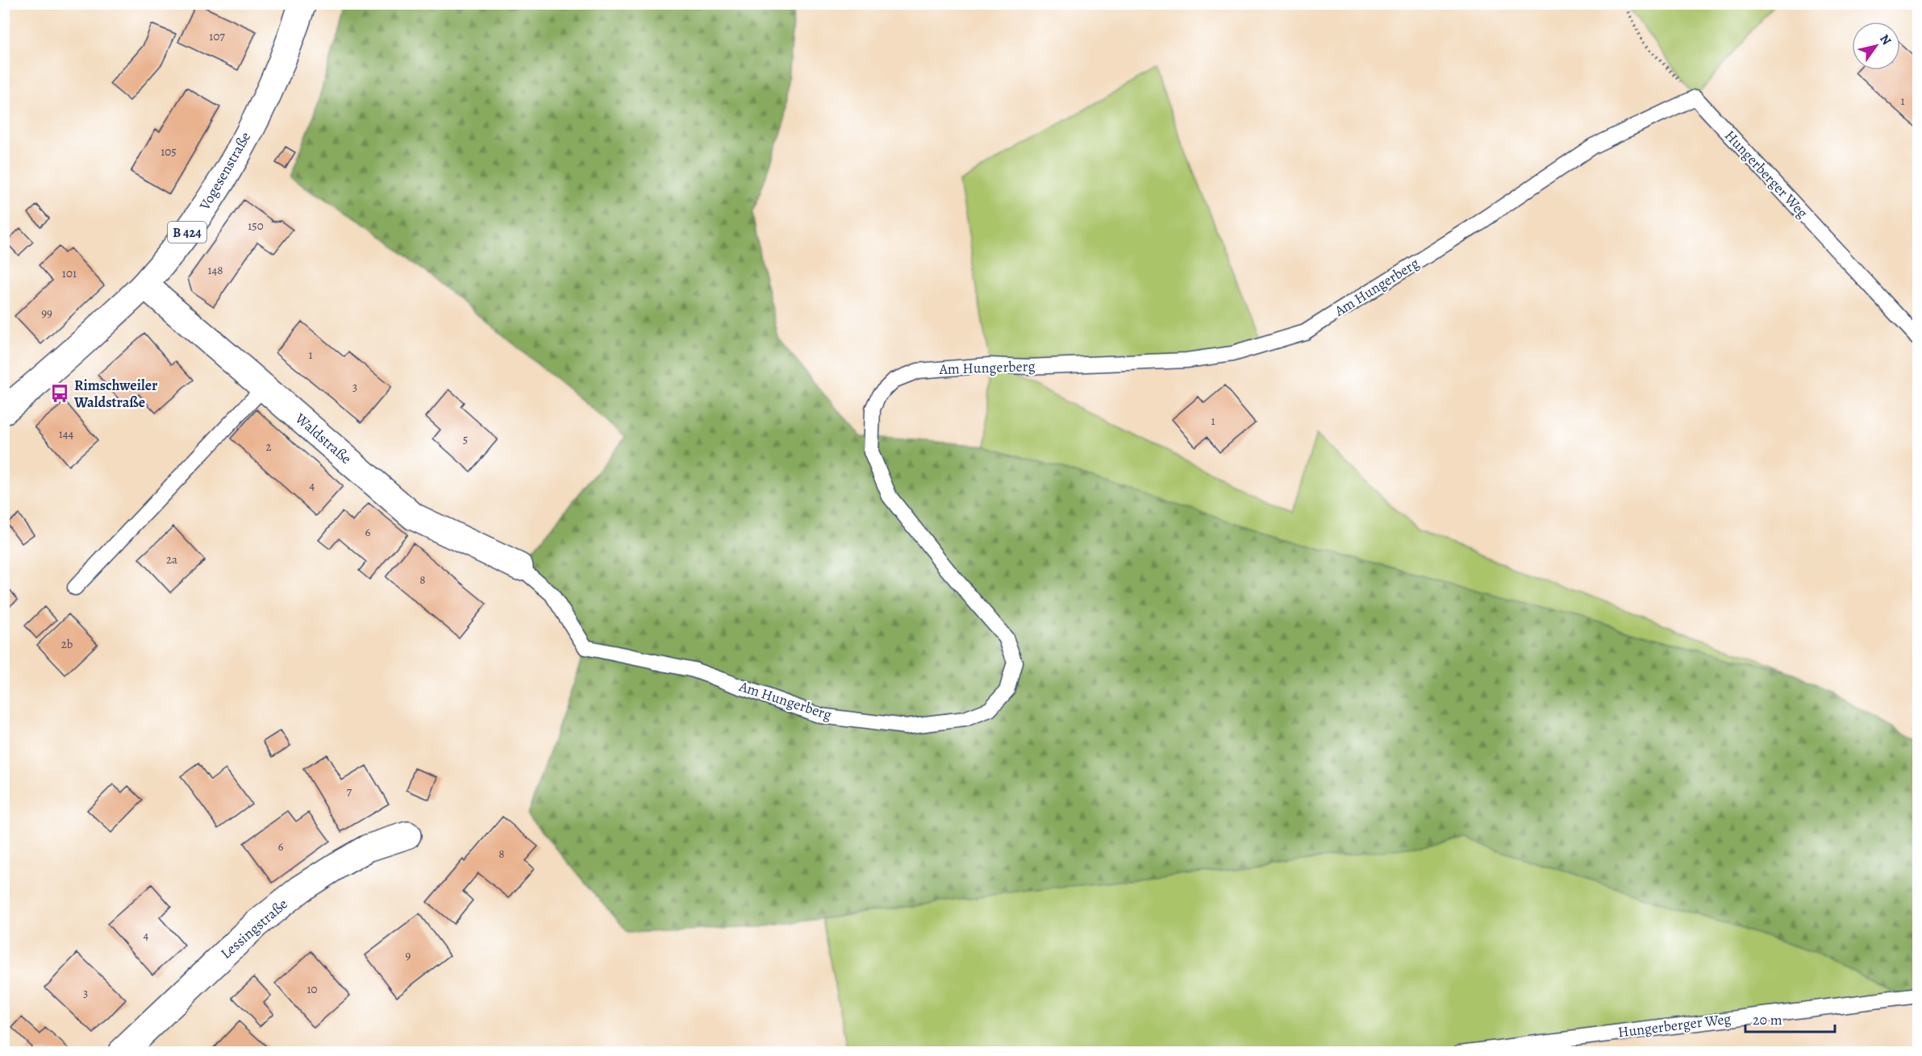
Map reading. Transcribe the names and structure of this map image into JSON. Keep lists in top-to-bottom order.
{
  "streets": {
    "street": [
      "Vogesenstraße",
      "B 424",
      "Waldstraße",
      "Lessingstraße"
    ],
    "lane": ["Hungerberger Weg", "Am Hungerberg"]
  },
  "crossings": [
    ["Vogesenstraße", "Waldstraße"],
    ["Hungerberger Weg", "Am Hungerberg"],
    ["Am Hungerberg", "Waldstraße"]
  ],
  "places": {
    "bus stop": ["Rimschweiler Waldstraße"]
  },
  "house_numbers": [
    "107",
    "1",
    "105",
    "150",
    "148",
    "101",
    "99",
    "1",
    "3",
    "1",
    "144",
    "5",
    "2",
    "4",
    "6",
    "2a",
    "8",
    "2b",
    "7",
    "6",
    "8",
    "4",
    "9",
    "10",
    "3"
  ],
  "scale_bar": "20 m",
  "north": "top right"
}
